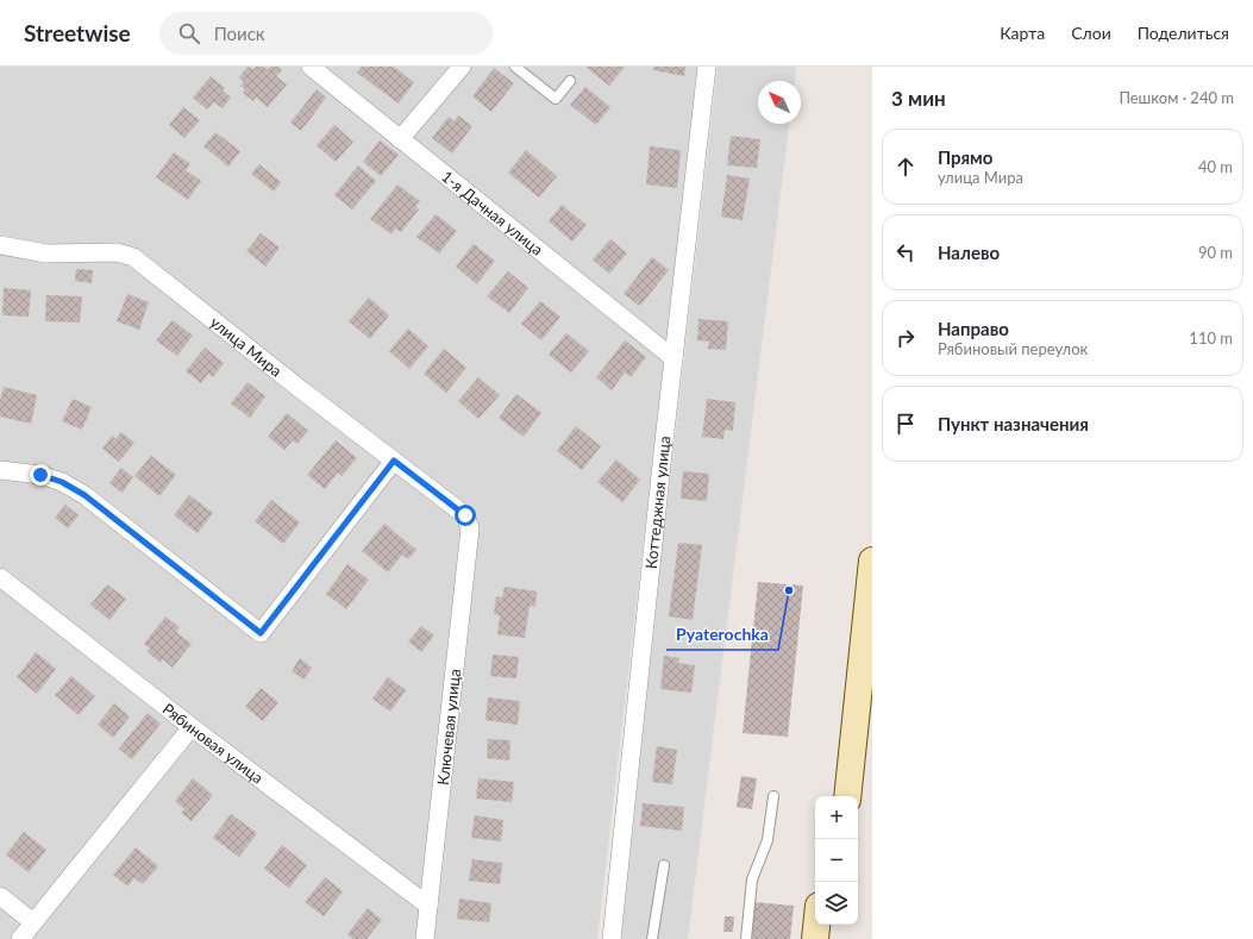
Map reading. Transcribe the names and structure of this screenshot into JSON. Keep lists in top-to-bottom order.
{
  "streets": {
    "street": [
      "1-я Дачная улица",
      "улица Мира",
      "Коттеджная улица",
      "Ключевая улица",
      "Рябиновая улица"
    ]
  },
  "crossings": [
    ["1-я Дачная улица", "Коттеджная улица"],
    ["улица Мира", "Ключевая улица"],
    ["Ключевая улица", "Рябиновая улица"]
  ],
  "places": ["Pyaterochka"],
  "north": "top left",
  "page": {
    "header": "Streetwise",
    "search": "Поиск",
    "nav": ["Карта", "Слои", "Поделиться"],
    "heading": ["3 мин", "Пешком · 240 m"],
    "list": [
      ["Прямо", "улица Мира", "40 m"],
      ["Налево", "90 m"],
      ["Направо", "Рябиновый переулок", "110 m"],
      "Пункт назначения"
    ],
    "map_buttons": ["+", "−"]
  }
}
